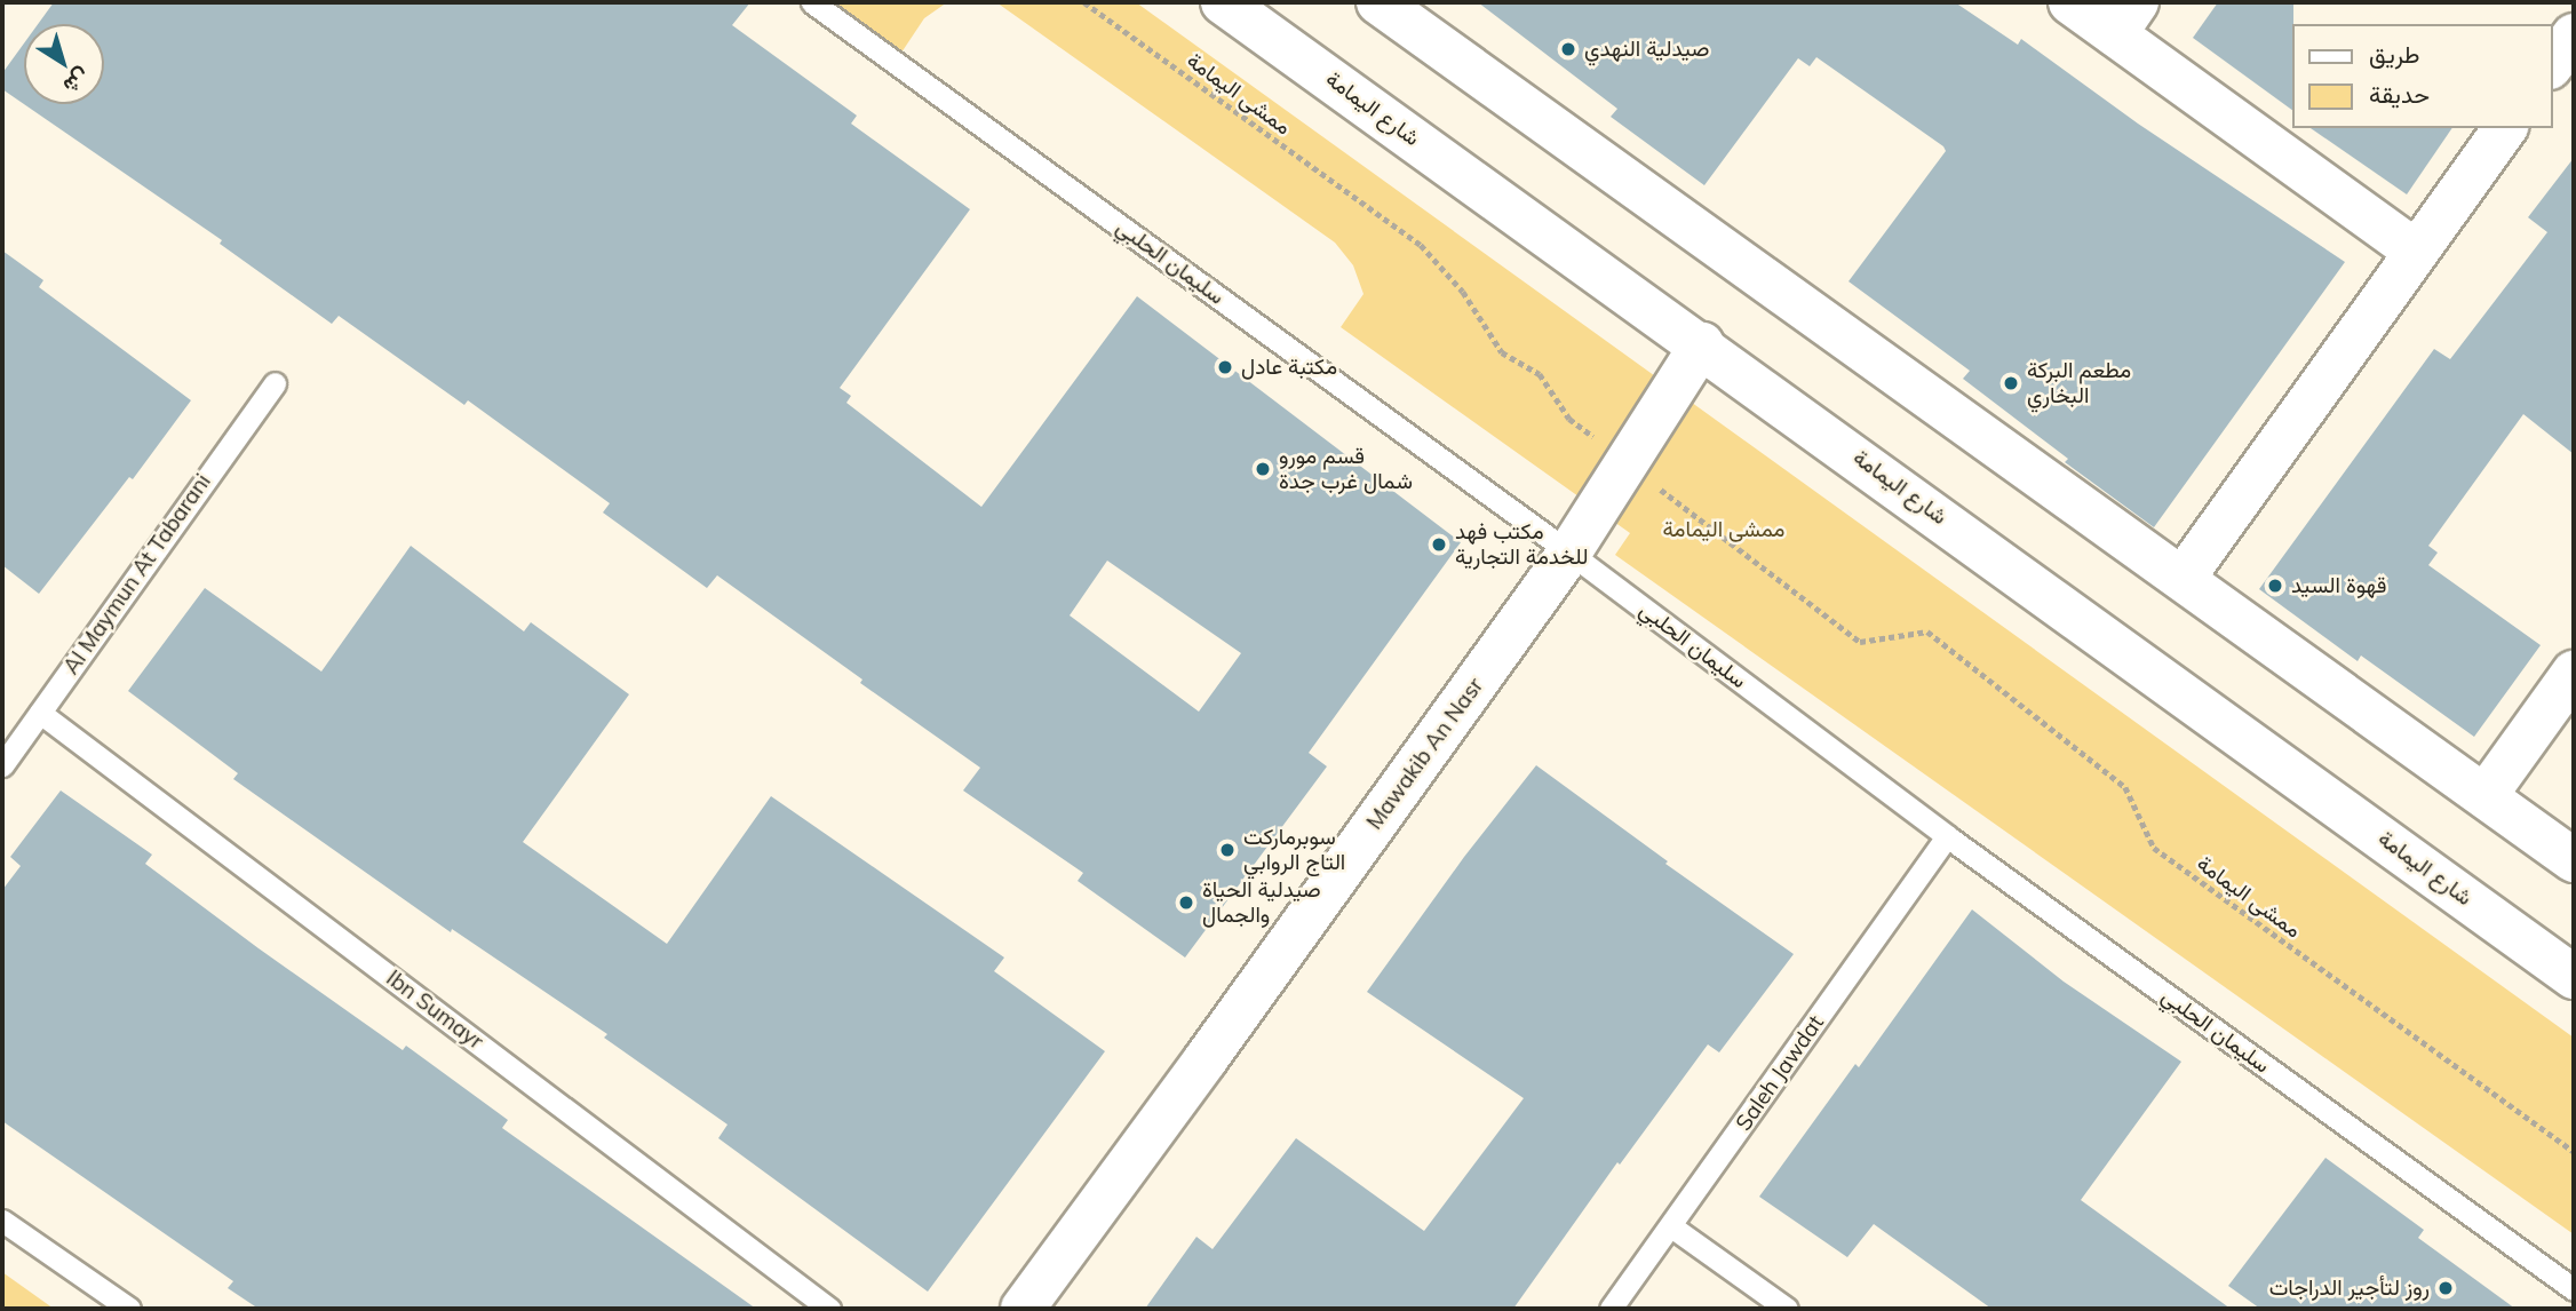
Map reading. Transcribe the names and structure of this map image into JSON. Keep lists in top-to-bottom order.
{
  "streets": {
    "main road": ["شارع اليمامة", "Mawakib An Nasr"],
    "lane": [
      "سليمان الحلبي",
      "Al Maymun At Tabarani",
      "Ibn Sumayr",
      "Saleh Jawdat"
    ],
    "path": ["ممشى اليمامة"]
  },
  "crossings": [
    ["شارع اليمامة", "Mawakib An Nasr"],
    ["سليمان الحلبي", "Mawakib An Nasr"],
    ["سليمان الحلبي", "Saleh Jawdat"],
    ["Al Maymun At Tabarani", "Ibn Sumayr"]
  ],
  "parks": ["ممشى اليمامة"],
  "places": [
    "صيدلية النهدي",
    "مكتبة عادل",
    "مطعم البركة البخاري",
    "قسم مورو شمال غرب جدة",
    "مكتب فهد للخدمة التجارية",
    "قهوة السيد",
    "سوبرماركت التاج الروابي",
    "صيدلية الحياة والجمال",
    "روز لتأجير الدراجات"
  ],
  "legend": ["طريق", "حديقة"],
  "north": "bottom right"
}
